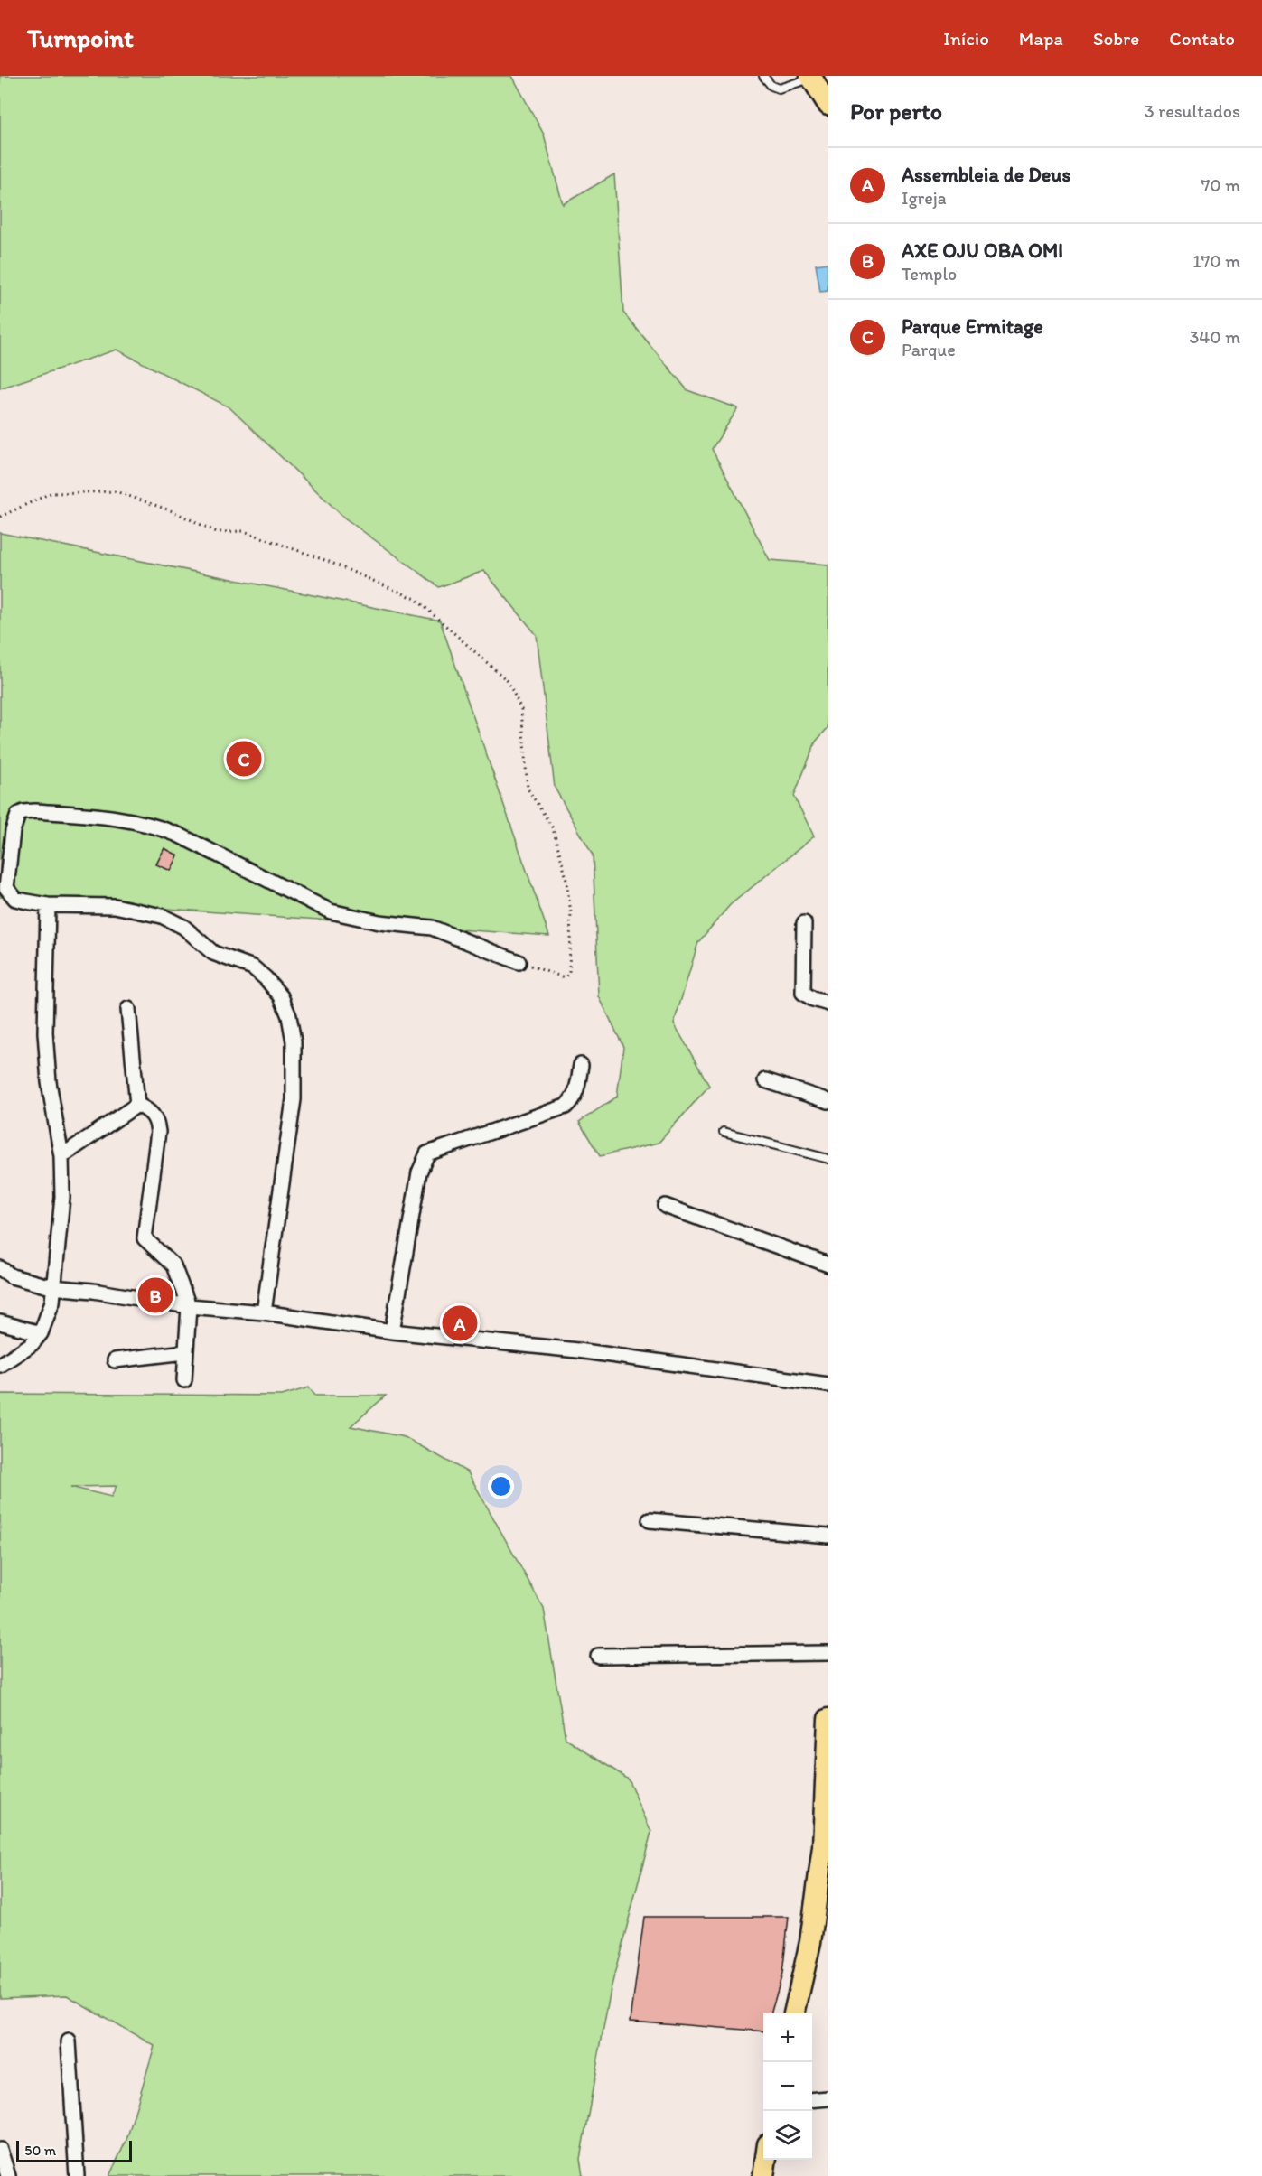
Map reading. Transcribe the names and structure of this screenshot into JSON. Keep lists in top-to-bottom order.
{
  "scale_bar": "50 m",
  "page": {
    "header": "Turnpoint",
    "nav": [
      "Início",
      "Mapa",
      "Sobre",
      "Contato"
    ],
    "heading": ["Por perto", "3 resultados"],
    "list": [
      {
        "mark": "A",
        "name": "Assembleia de Deus",
        "note": "Igreja",
        "value": "70 m"
      },
      {
        "mark": "B",
        "name": "AXE OJU OBA OMI",
        "note": "Templo",
        "value": "170 m"
      },
      {
        "mark": "C",
        "name": "Parque Ermitage",
        "note": "Parque",
        "value": "340 m"
      }
    ],
    "pins": ["C", "B", "A"],
    "map_buttons": ["+", "−"],
    "scale": "50 m"
  }
}
